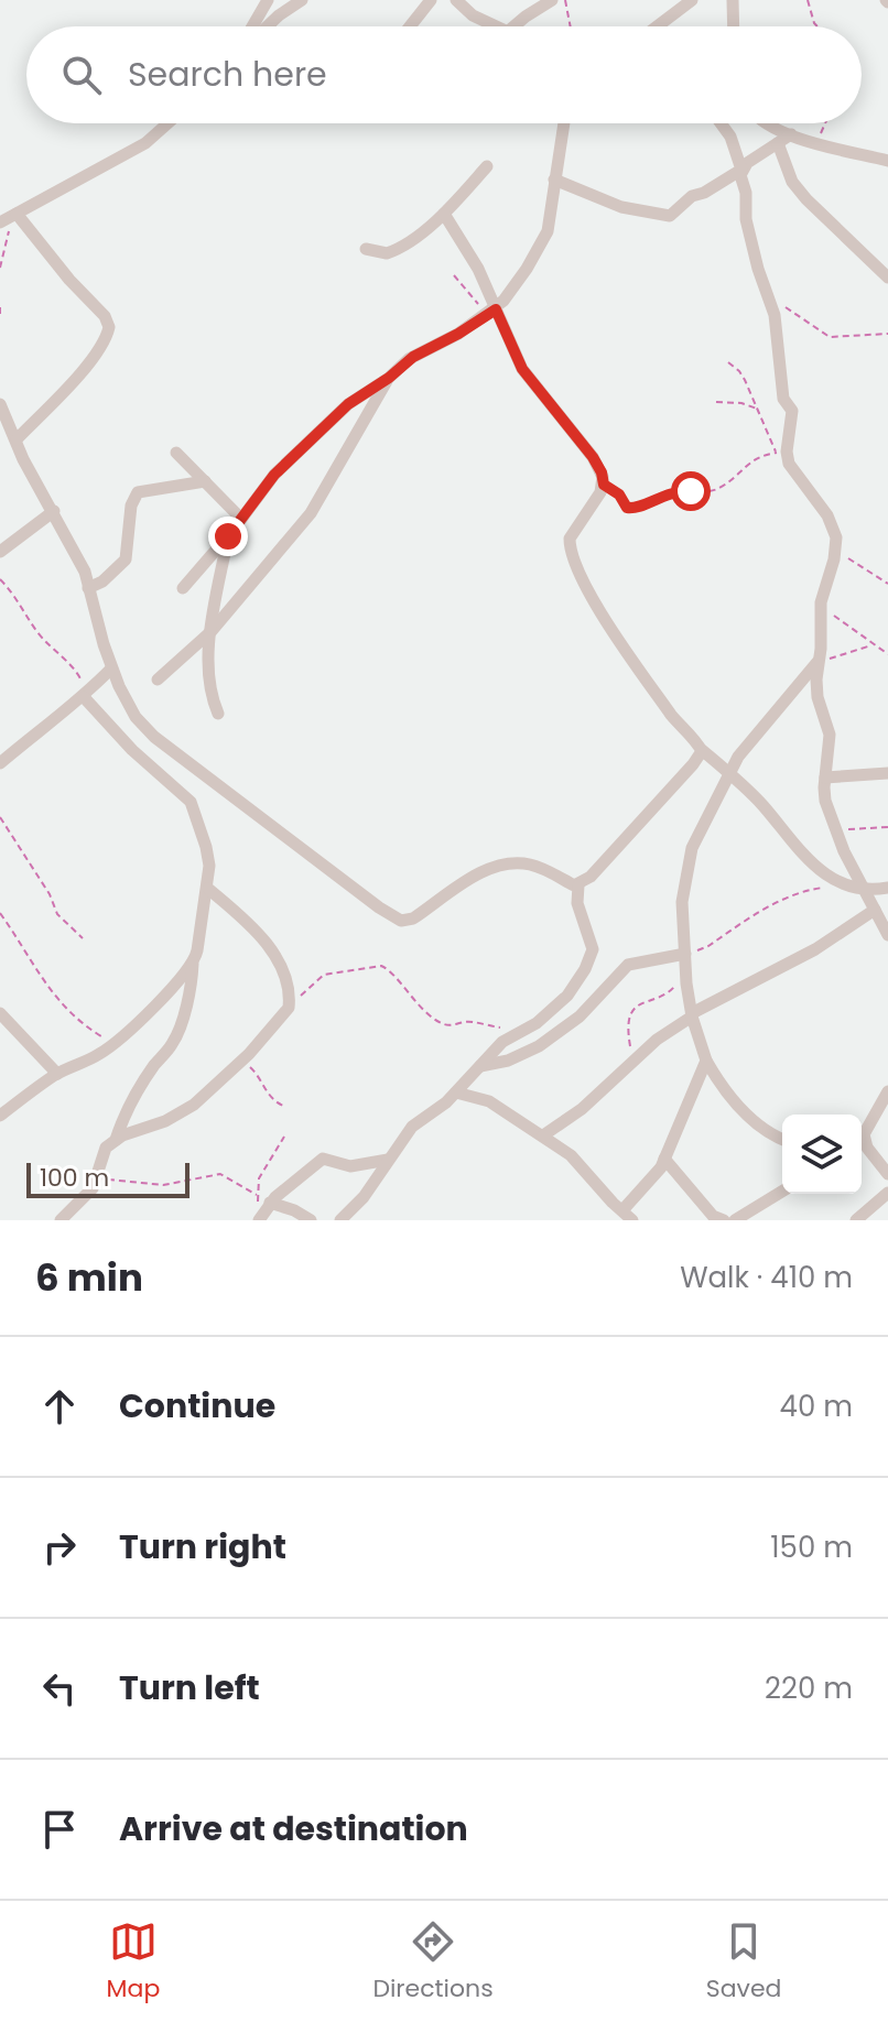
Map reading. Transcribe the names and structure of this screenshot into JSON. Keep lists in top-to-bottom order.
{
  "scale_bar": "100 m",
  "page": {
    "search": "Search here",
    "scale": "100 m",
    "heading": ["6 min", "Walk · 410 m"],
    "list": [
      ["Continue", "40 m"],
      ["Turn right", "150 m"],
      ["Turn left", "220 m"],
      "Arrive at destination"
    ],
    "nav": ["Map", "Directions", "Saved"]
  }
}
